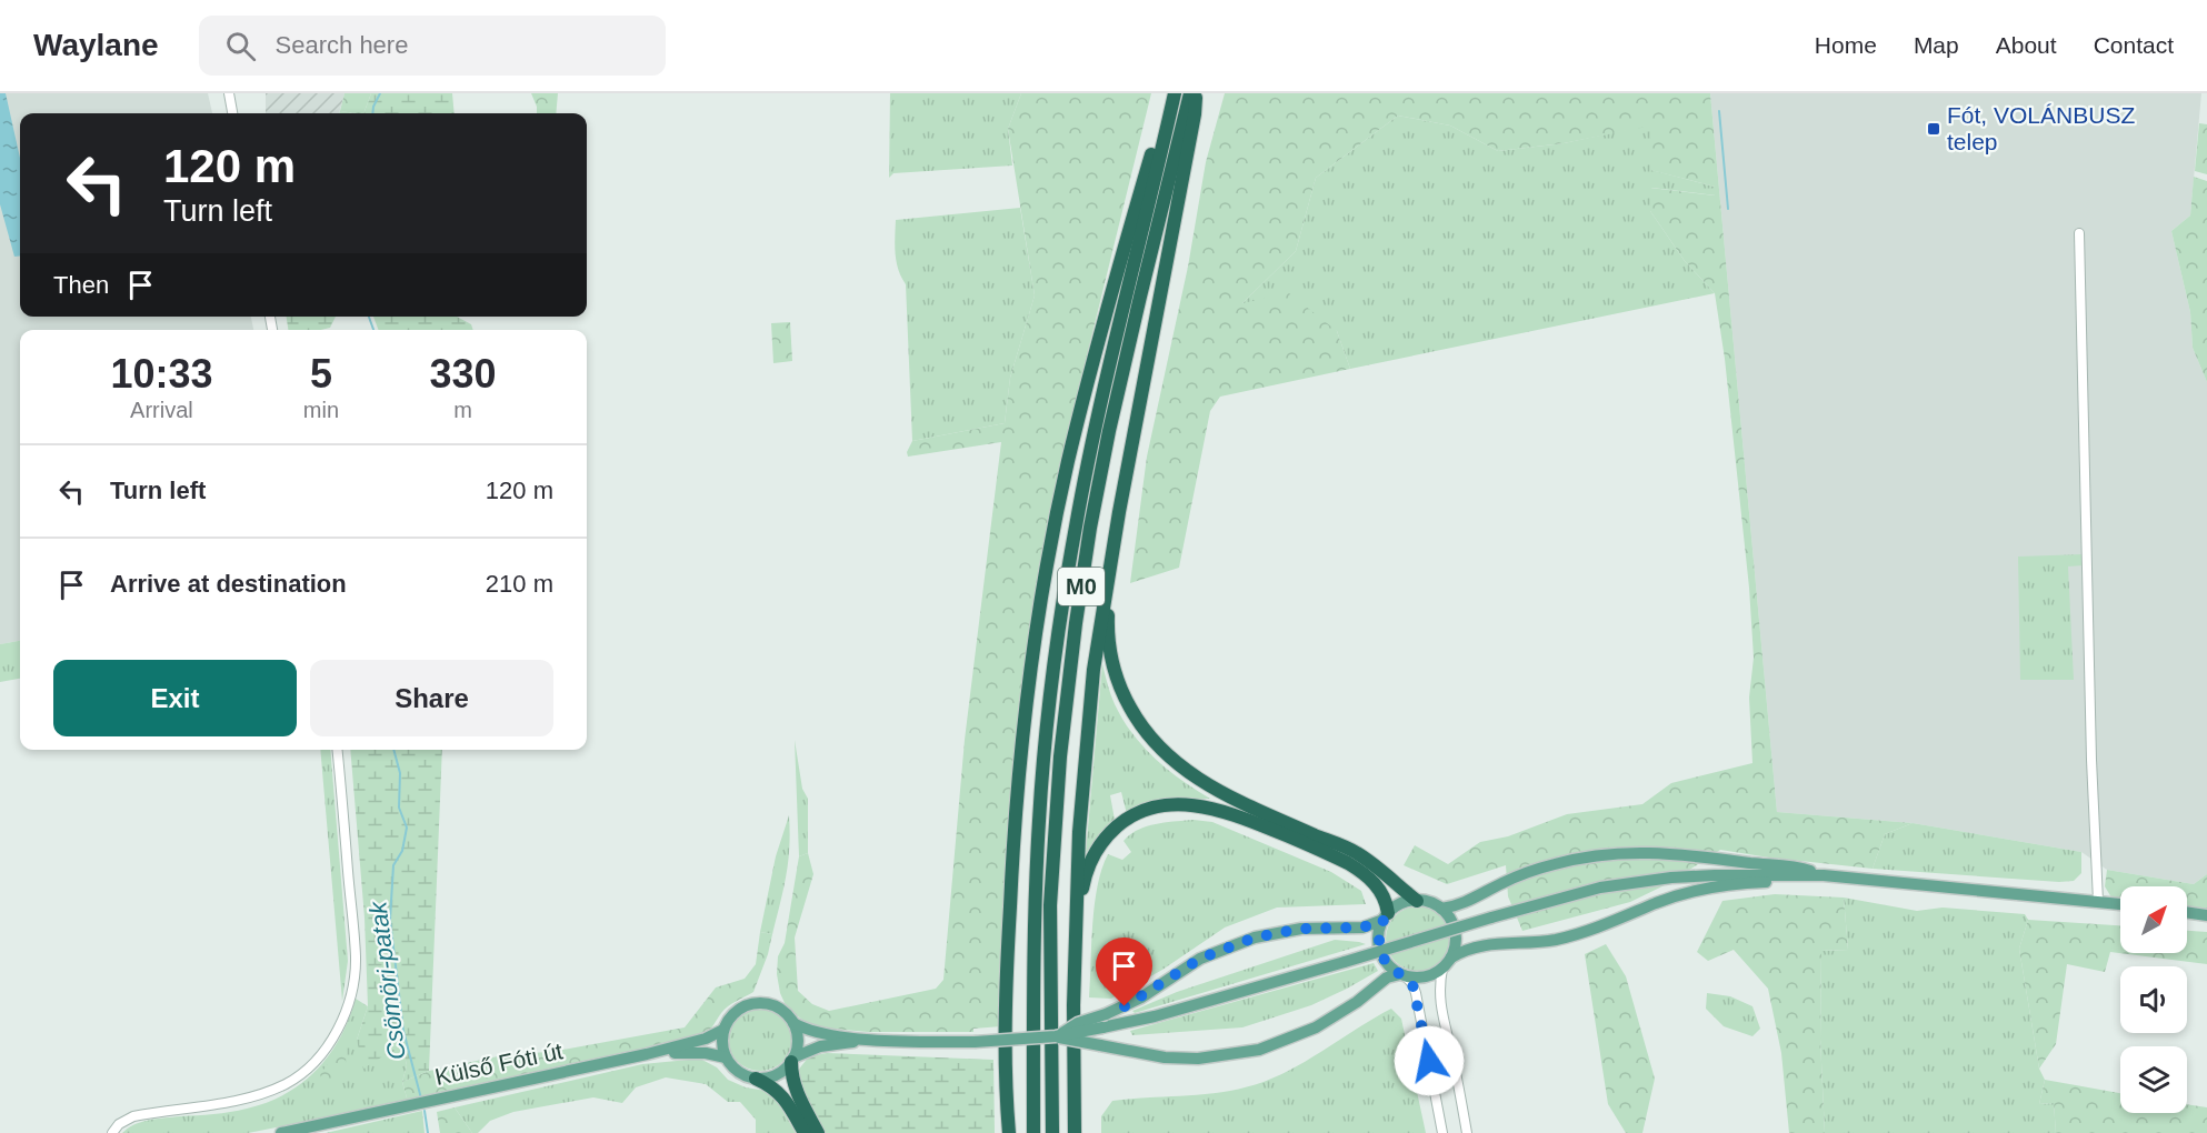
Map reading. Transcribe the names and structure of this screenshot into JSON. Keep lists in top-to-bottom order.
{
  "streets": {
    "highway": ["M0"],
    "main road": ["Külső Fóti út"]
  },
  "water": ["Csömöri-patak"],
  "places": {
    "transit": ["Fót, VOLÁNBUSZ telep"]
  },
  "north": "top right",
  "page": {
    "header": "Waylane",
    "search": "Search here",
    "nav": [
      "Home",
      "Map",
      "About",
      "Contact"
    ],
    "turn": ["120 m", "Turn left"],
    "then": "Then",
    "eta": [
      "10:33",
      "Arrival",
      "5",
      "min",
      "330",
      "m"
    ],
    "list": [
      {
        "name": "Turn left",
        "value": "120 m"
      },
      {
        "name": "Arrive at destination",
        "value": "210 m"
      }
    ],
    "buttons": ["Exit", "Share"]
  }
}
